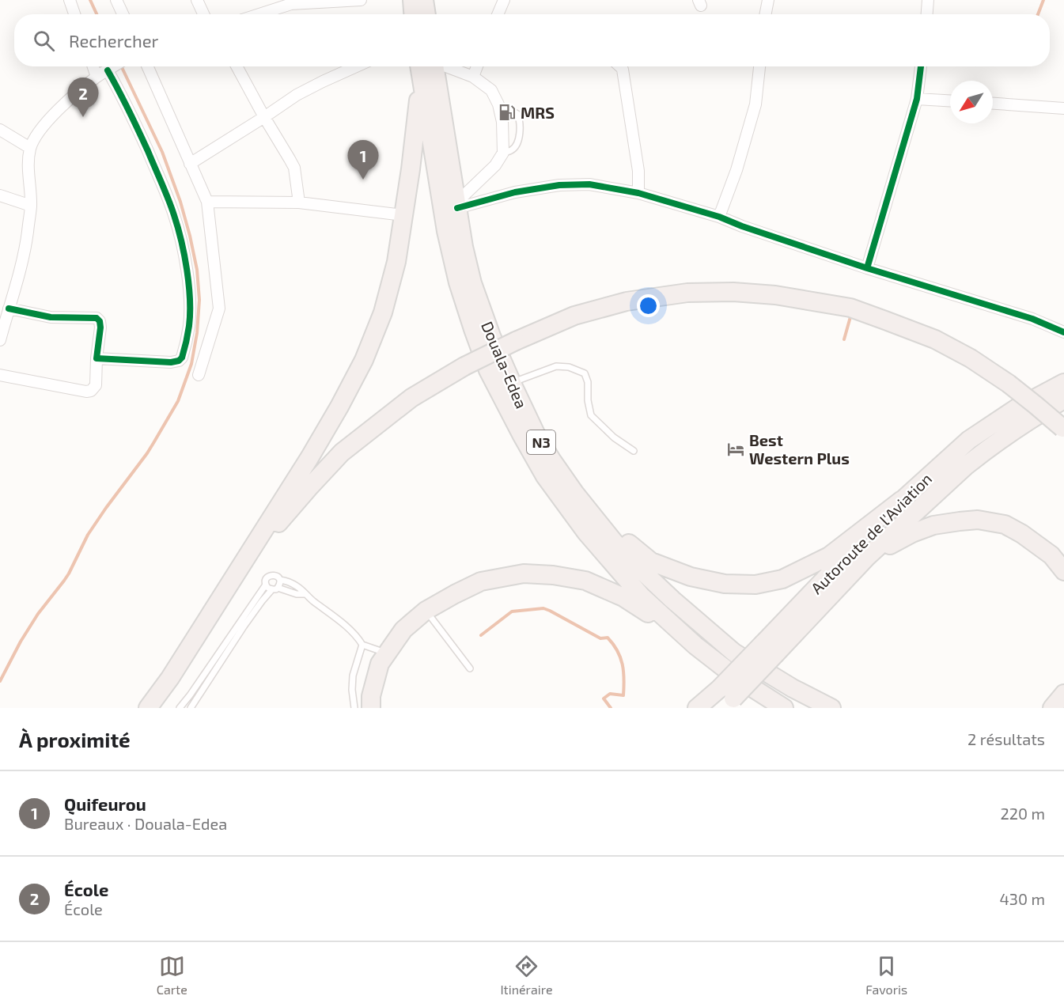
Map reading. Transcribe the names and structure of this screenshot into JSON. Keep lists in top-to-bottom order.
{
  "streets": {
    "highway": ["Douala-Edea", "N3", "Autoroute de l'Aviation"]
  },
  "places": {
    "fuel station": ["MRS"],
    "hotel": ["Best Western Plus"]
  },
  "north": "bottom left",
  "page": {
    "search": "Rechercher",
    "pins": ["2", "1"],
    "heading": ["À proximité", "2 résultats"],
    "list": [
      {
        "mark": "1",
        "name": "Quifeurou",
        "note": "Bureaux · Douala-Edea",
        "value": "220 m"
      },
      {
        "mark": "2",
        "name": "École",
        "note": "École",
        "value": "430 m"
      }
    ],
    "nav": ["Carte", "Itinéraire", "Favoris"]
  }
}
